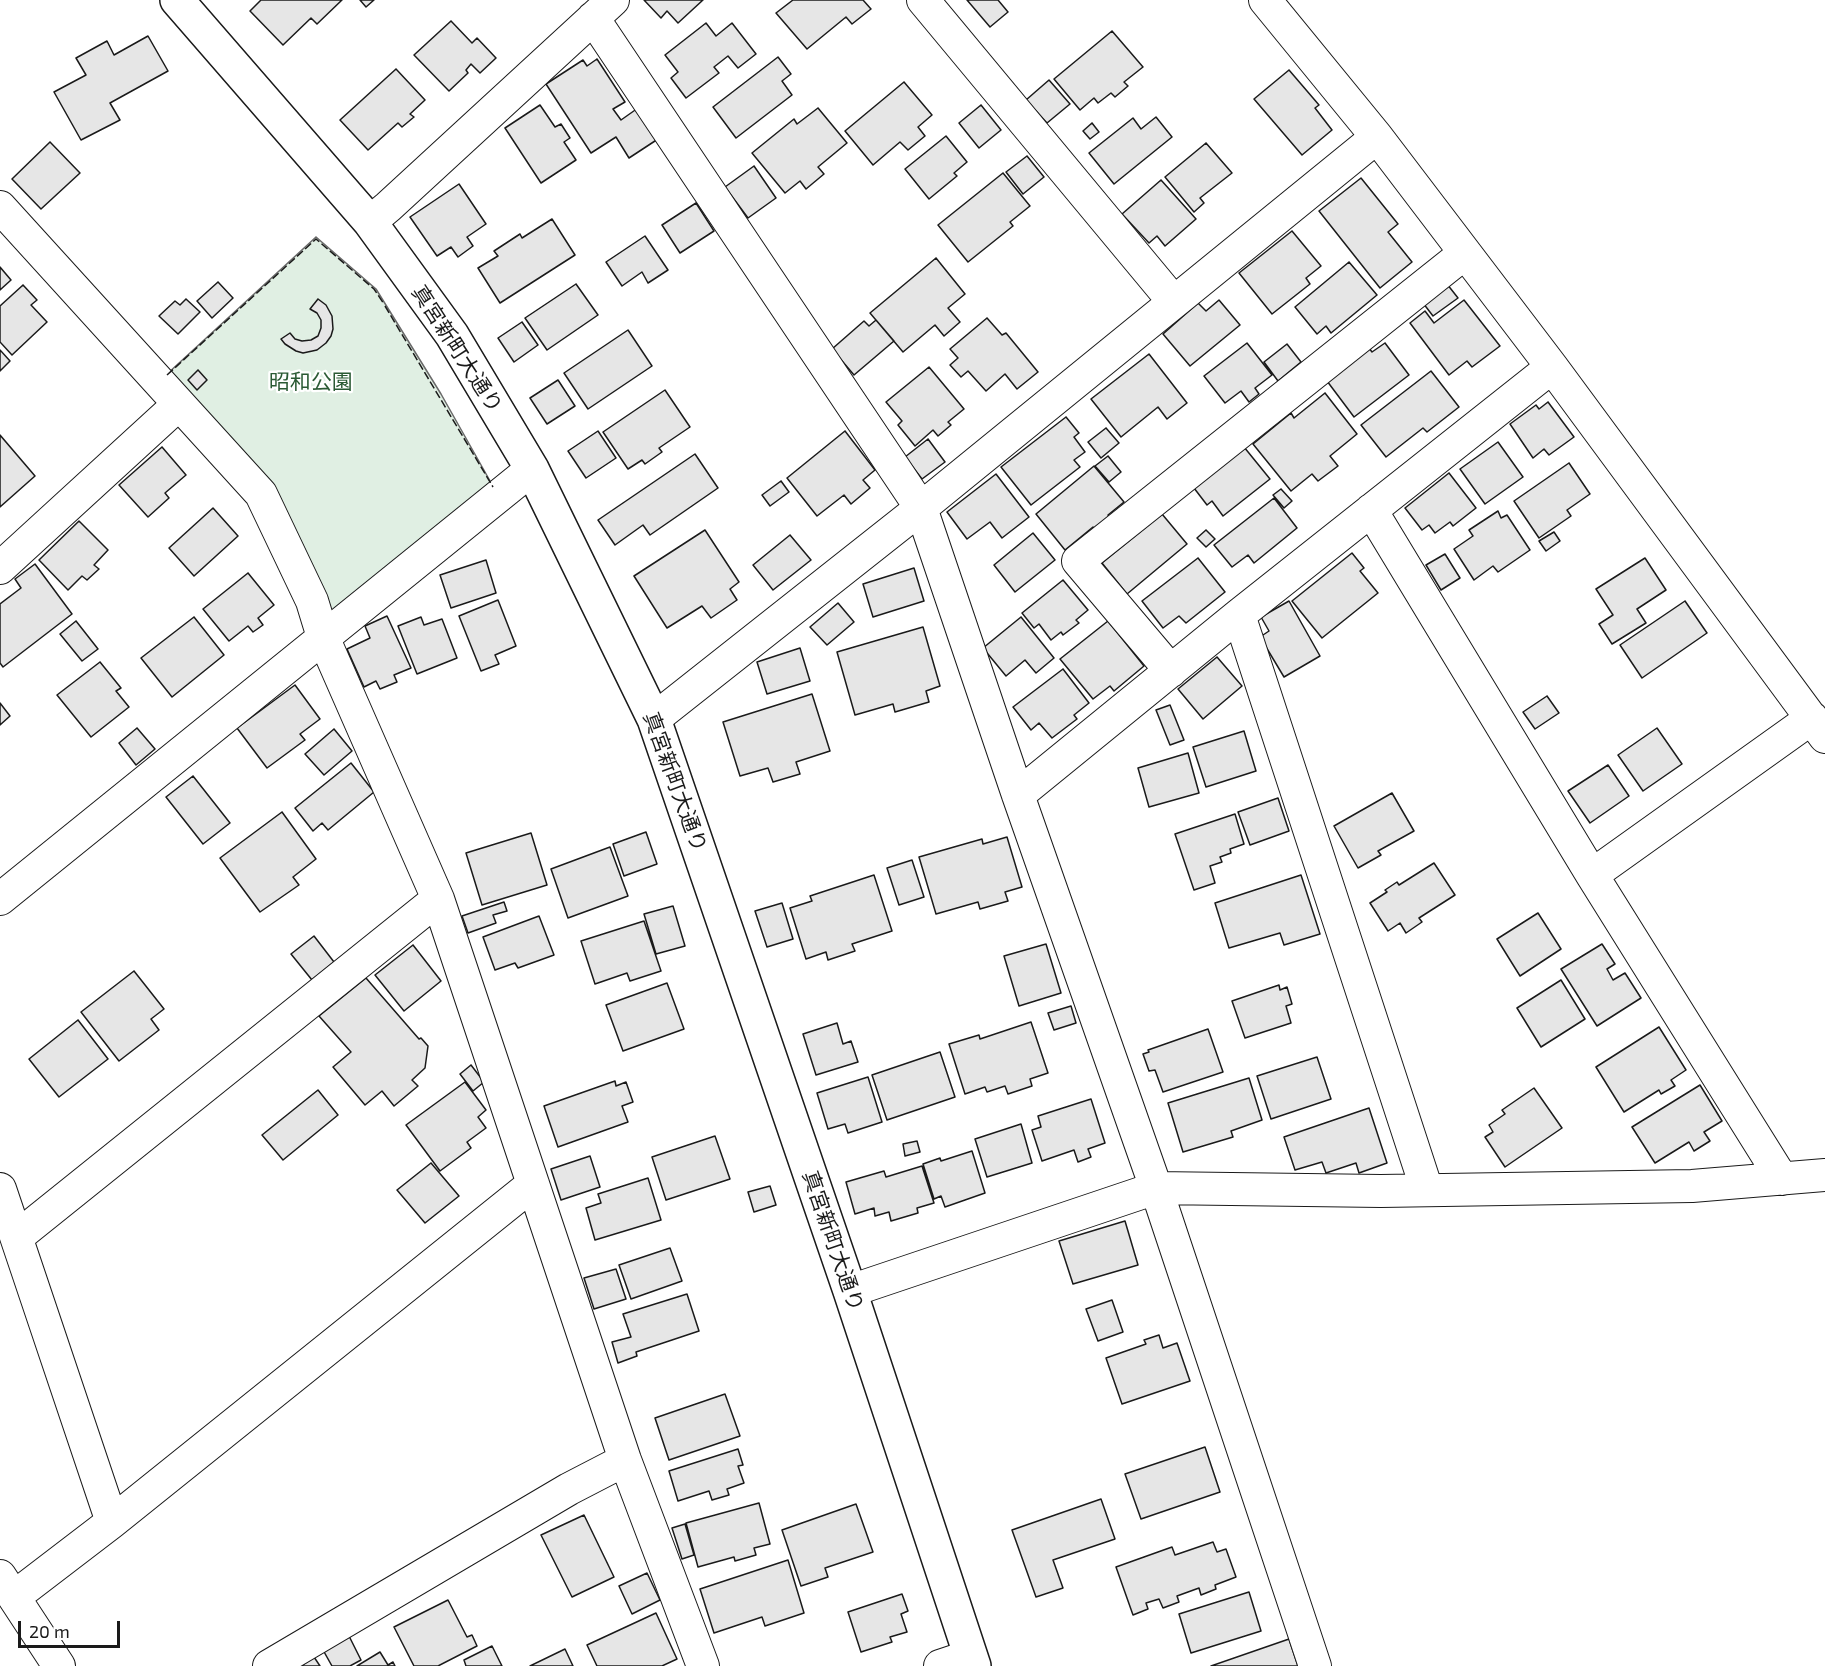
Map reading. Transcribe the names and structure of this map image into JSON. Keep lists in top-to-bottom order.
{
  "streets": {
    "street": ["真宮新町大通り"]
  },
  "parks": ["昭和公園"],
  "scale_bar": "20 m"
}
